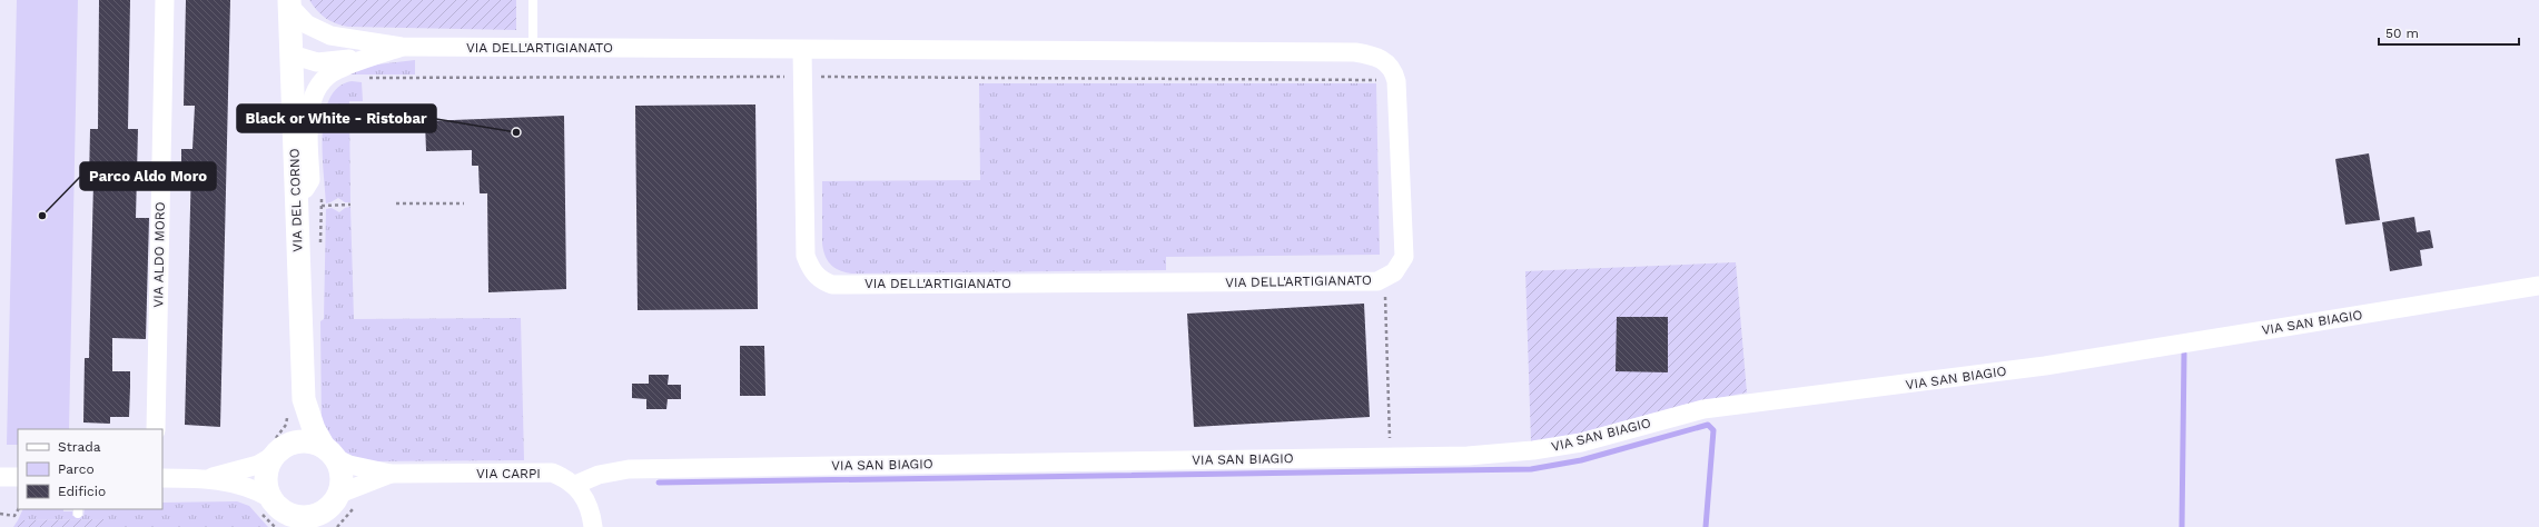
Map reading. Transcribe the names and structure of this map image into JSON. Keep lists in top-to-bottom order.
{
  "streets": {
    "street": [
      "VIA DELL'ARTIGIANATO",
      "VIA DEL CORNO",
      "VIA ALDO MORO",
      "VIA SAN BIAGIO",
      "VIA CARPI"
    ]
  },
  "crossings": [
    ["VIA DELL'ARTIGIANATO", "VIA DEL CORNO"],
    ["VIA DEL CORNO", "VIA CARPI"],
    ["VIA SAN BIAGIO", "VIA CARPI"]
  ],
  "places": ["Black or White - Ristobar", "Parco Aldo Moro"],
  "legend": ["Strada", "Parco", "Edificio"],
  "scale_bar": "50 m"
}
